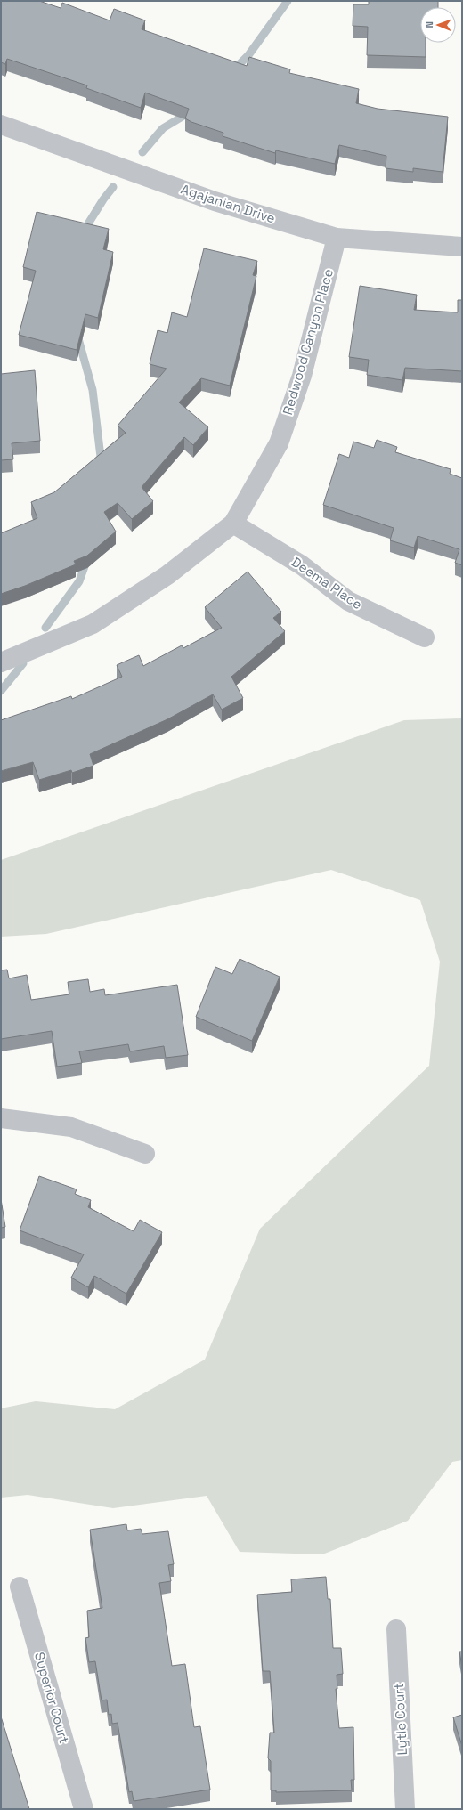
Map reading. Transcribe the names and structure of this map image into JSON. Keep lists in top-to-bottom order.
{
  "streets": {
    "street": [
      "Agajanian Drive",
      "Redwood Canyon Place",
      "Deema Place",
      "Superior Court",
      "Lytle Court"
    ]
  },
  "crossings": [
    ["Agajanian Drive", "Redwood Canyon Place"],
    ["Redwood Canyon Place", "Deema Place"]
  ],
  "north": "left"
}
